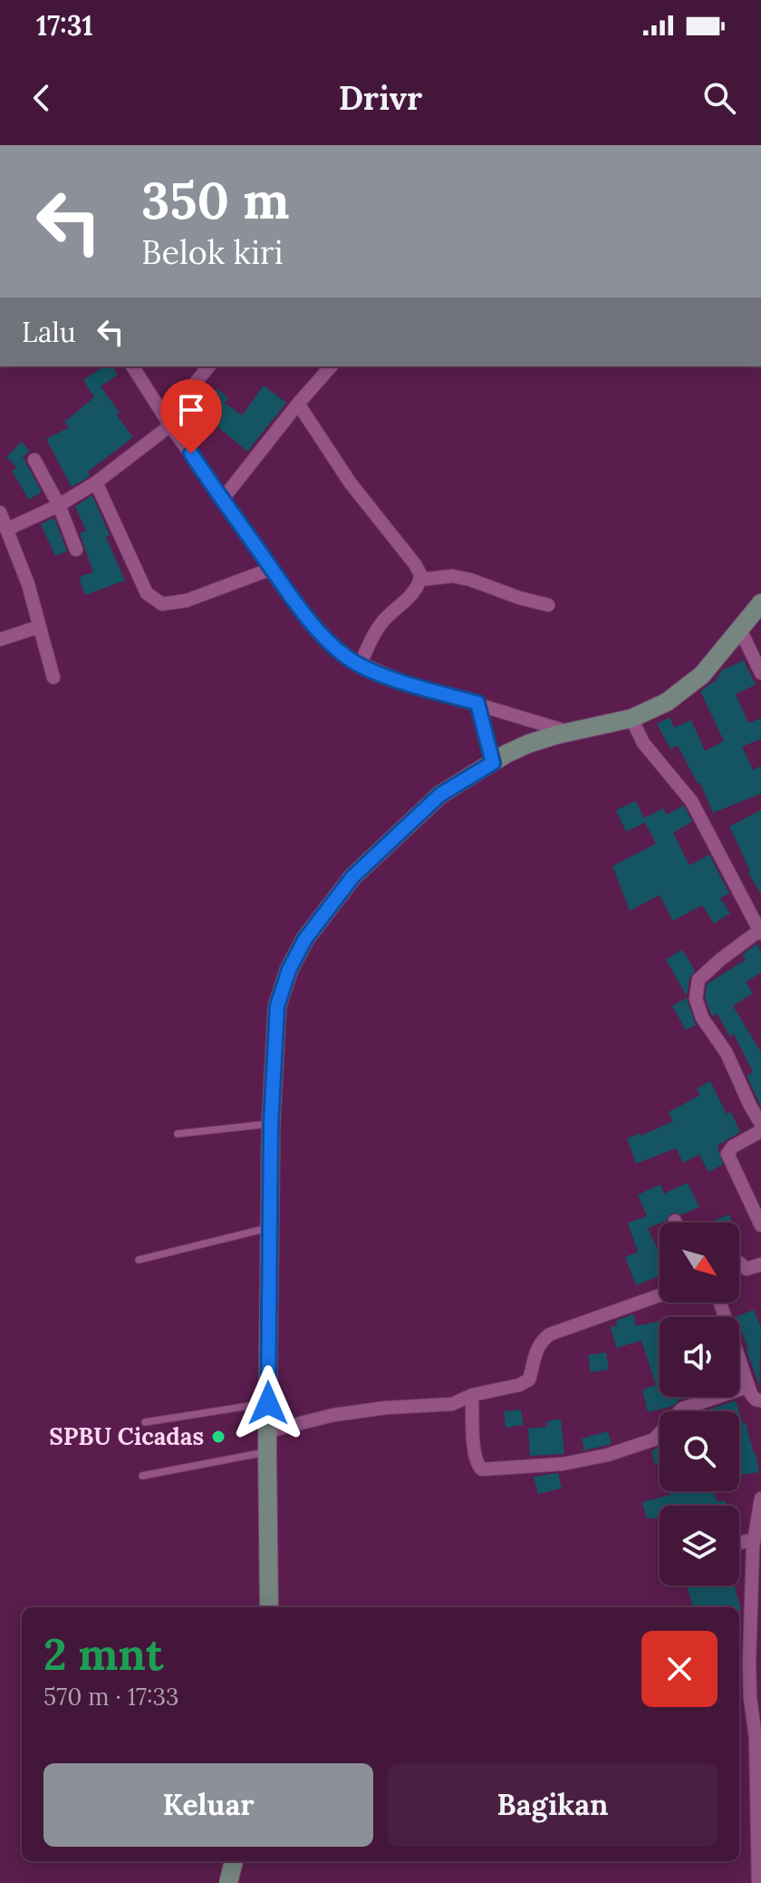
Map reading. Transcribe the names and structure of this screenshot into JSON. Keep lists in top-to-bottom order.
{
  "places": ["SPBU Cicadas"],
  "north": "bottom right",
  "page": {
    "status": "17:31",
    "header": "Drivr",
    "turn": ["350 m", "Belok kiri"],
    "then": "Lalu",
    "heading": ["2 mnt", "570 m · 17:33"],
    "buttons": ["Keluar", "Bagikan"]
  }
}
